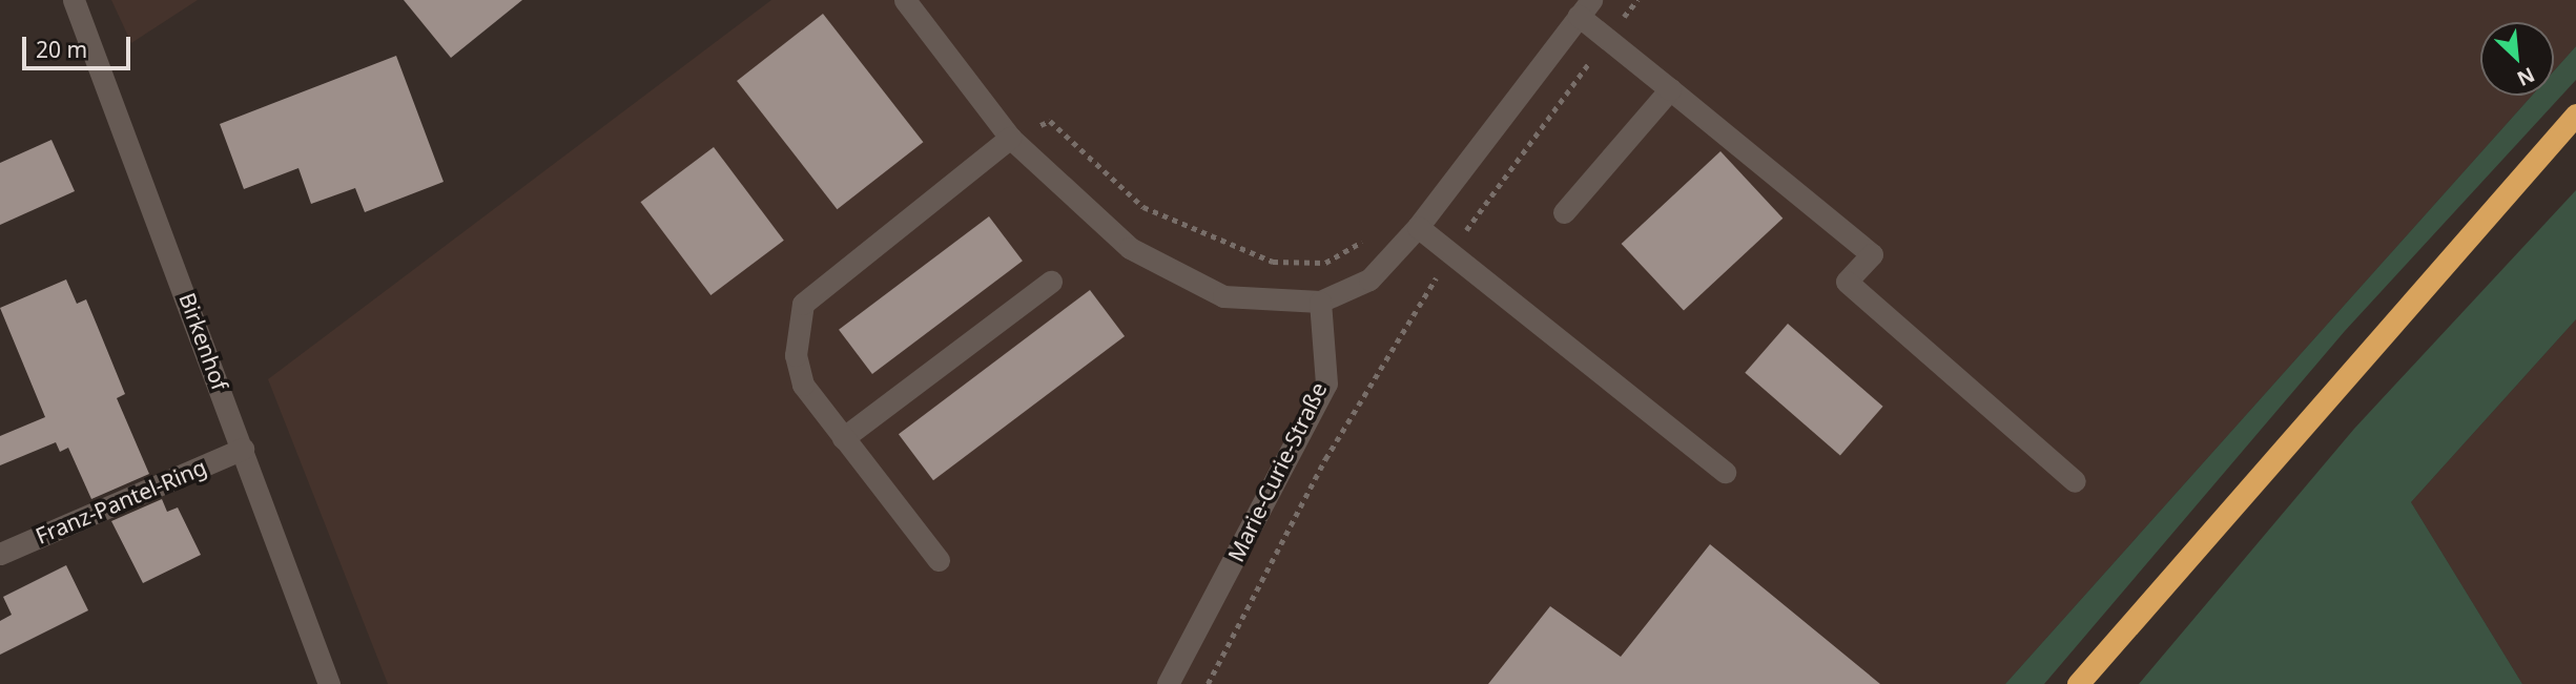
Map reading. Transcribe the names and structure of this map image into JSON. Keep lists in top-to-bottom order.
{
  "streets": {
    "street": ["Birkenhof", "Marie-Curie-Straße", "Franz-Pantel-Ring"]
  },
  "crossings": [
    ["Birkenhof", "Franz-Pantel-Ring"]
  ],
  "scale_bar": "20 m",
  "north": "bottom right"
}
